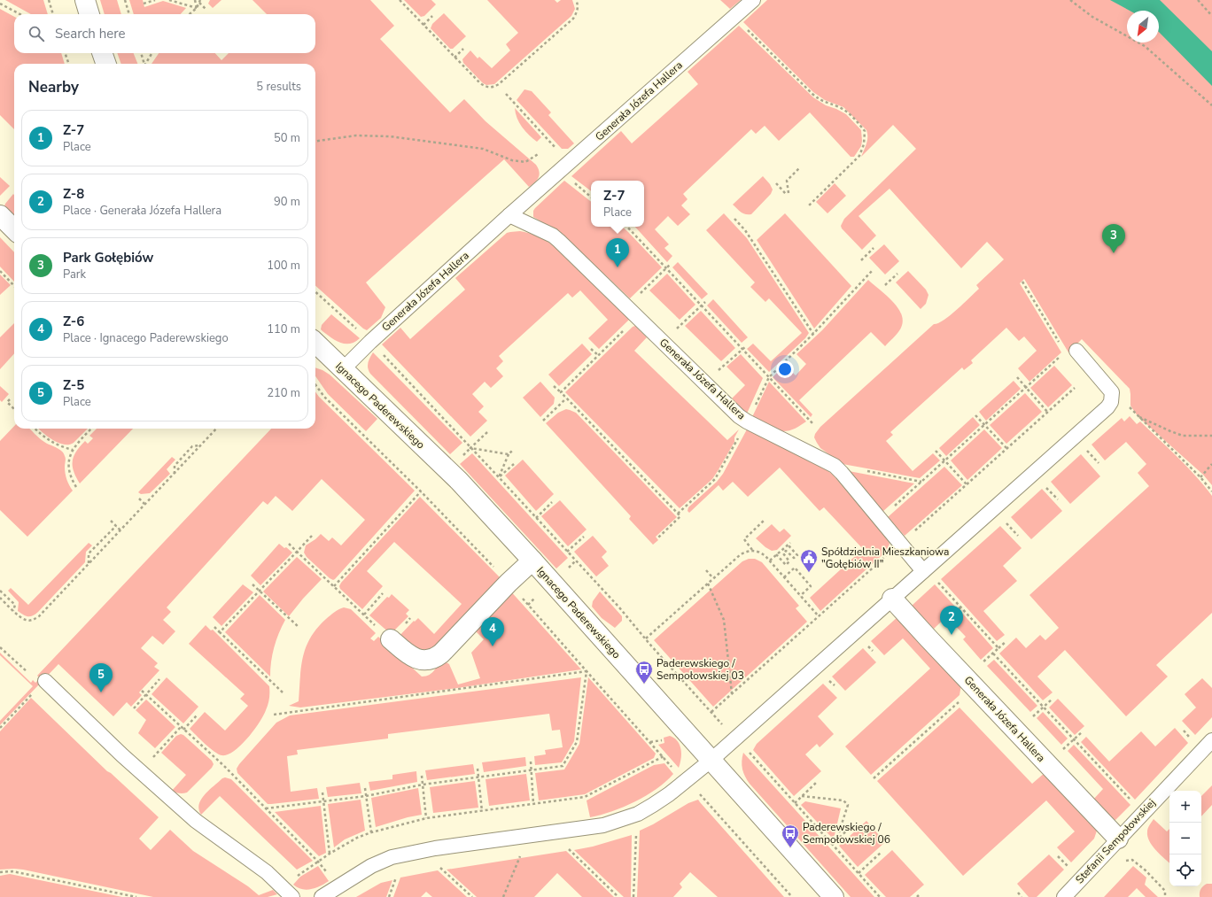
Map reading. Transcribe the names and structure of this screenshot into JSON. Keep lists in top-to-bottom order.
{
  "streets": {
    "street": ["Generała Józefa Hallera", "Ignacego Paderewskiego"],
    "lane": ["Stefanii Sempołowskiej"]
  },
  "crossings": [
    ["Generała Józefa Hallera", "Ignacego Paderewskiego"],
    ["Generała Józefa Hallera", "Stefanii Sempołowskiej"]
  ],
  "places": {
    "public building": ["Spółdzielnia Mieszkaniowa \"Gołębiów II\""],
    "bus stop": ["Paderewskiego / Sempołowskiej 03", "Paderewskiego / Sempołowskiej 06"]
  },
  "north": "bottom left",
  "page": {
    "search": "Search here",
    "heading": ["Nearby", "5 results"],
    "list": [
      {
        "mark": "1",
        "name": "Z-7",
        "note": "Place",
        "value": "50 m"
      },
      {
        "mark": "2",
        "name": "Z-8",
        "note": "Place · Generała Józefa Hallera",
        "value": "90 m"
      },
      {
        "mark": "3",
        "name": "Park Gołębiów",
        "note": "Park",
        "value": "100 m"
      },
      {
        "mark": "4",
        "name": "Z-6",
        "note": "Place · Ignacego Paderewskiego",
        "value": "110 m"
      },
      {
        "mark": "5",
        "name": "Z-5",
        "note": "Place",
        "value": "210 m"
      }
    ],
    "popup": ["Z-7", "Place"],
    "pins": [
      "3",
      "1",
      "2",
      "4",
      "5"
    ],
    "map_buttons": ["+", "−"]
  }
}
